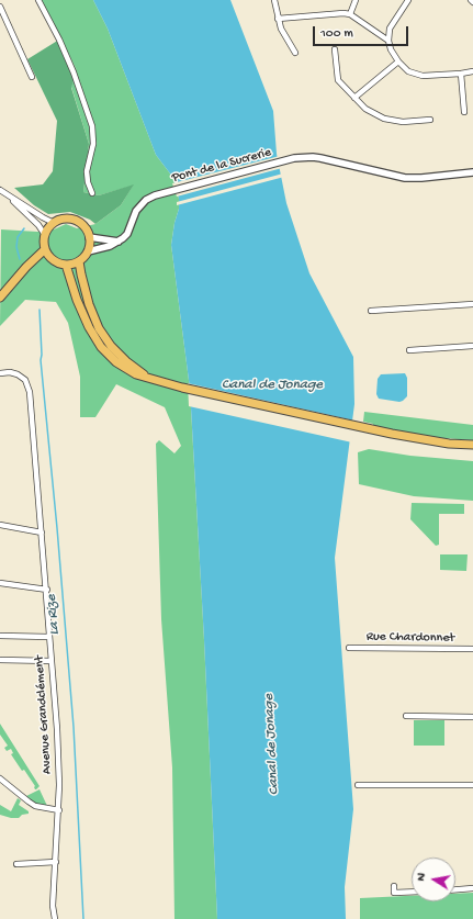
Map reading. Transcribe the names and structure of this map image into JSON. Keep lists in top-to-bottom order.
{
  "streets": {
    "street": ["Pont de la Sucrerie", "Rue Chardonnet", "Avenue Grandclément"]
  },
  "water": ["Canal de Jonage", "La Rize"],
  "scale_bar": "100 m",
  "north": "left"
}
